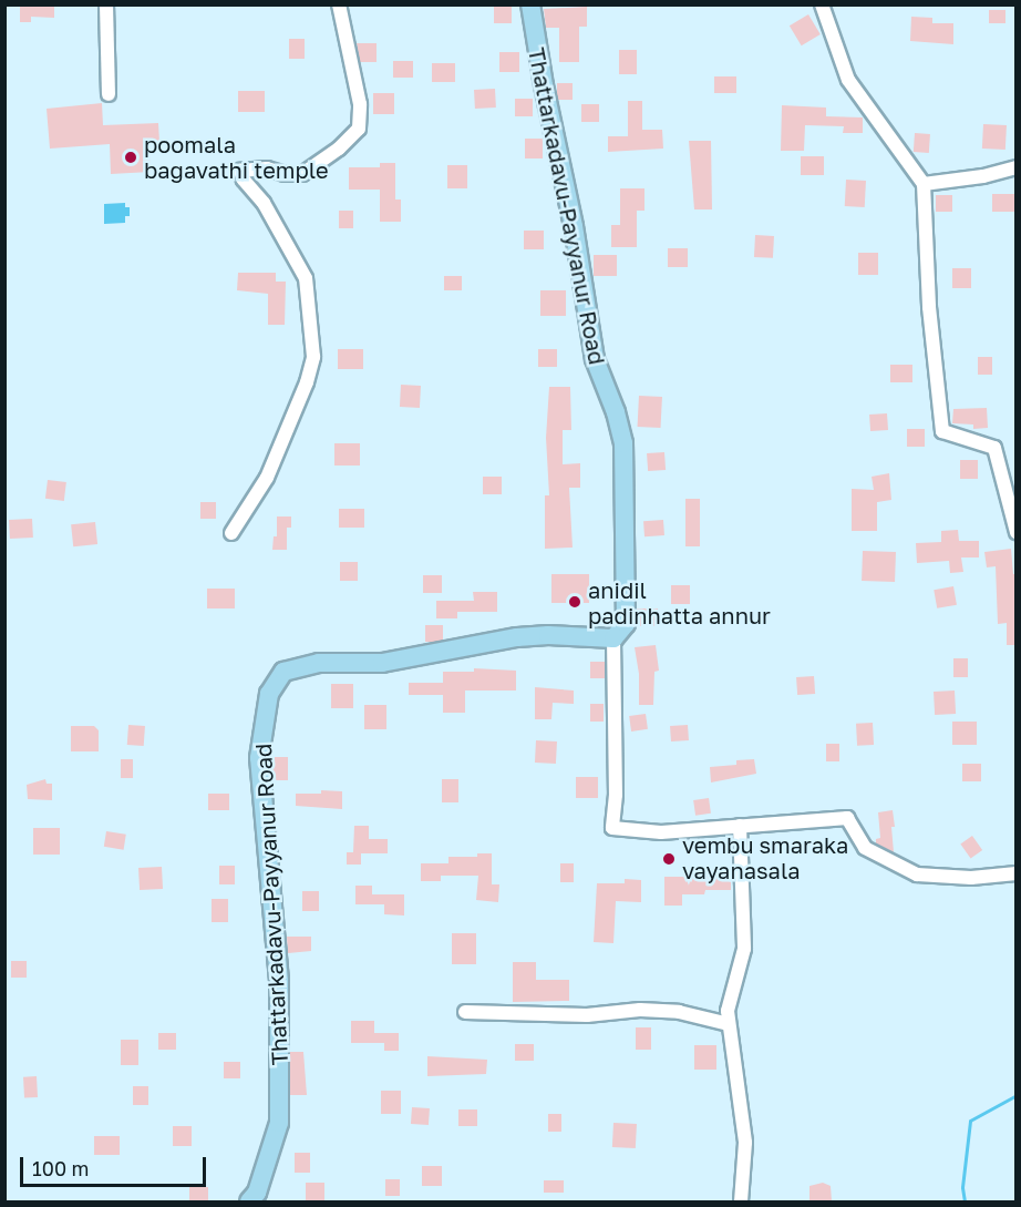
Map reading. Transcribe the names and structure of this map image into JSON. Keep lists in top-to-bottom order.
{
  "streets": {
    "main road": ["Thattarkadavu-Payyanur Road"]
  },
  "places": ["poomala bagavathi temple", "anidil padinhatta annur", "vembu smaraka vayanasala"],
  "scale_bar": "100 m"
}
